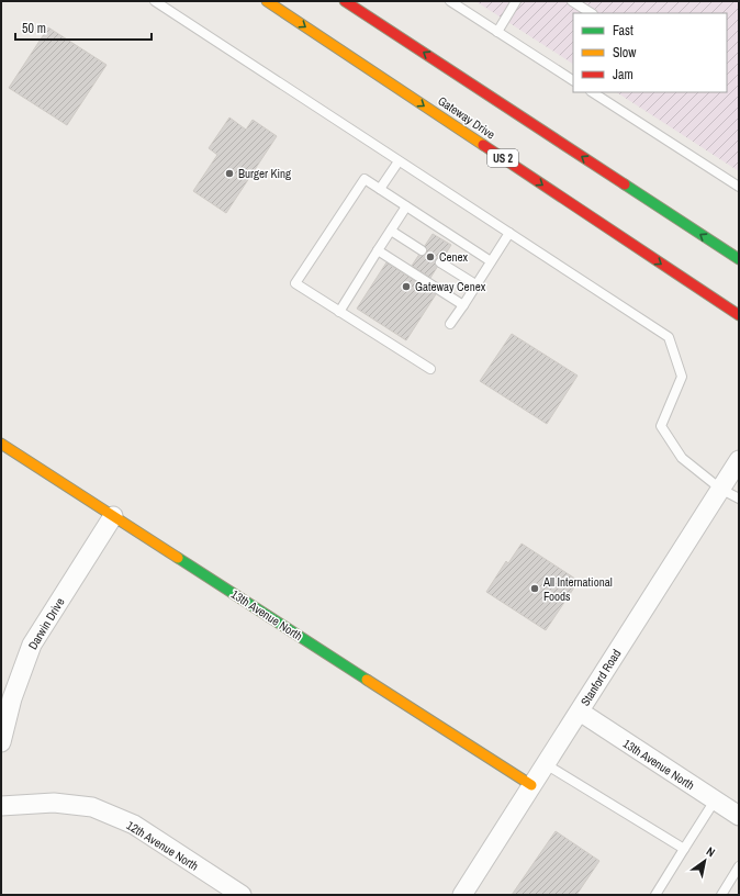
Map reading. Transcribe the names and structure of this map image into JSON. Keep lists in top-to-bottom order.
{
  "streets": {
    "main road": ["Gateway Drive", "US 2", "13th Avenue North"],
    "street": ["Darwin Drive", "Stanford Road", "12th Avenue North"]
  },
  "crossings": [
    ["13th Avenue North", "Darwin Drive"],
    ["13th Avenue North", "Stanford Road"]
  ],
  "places": [
    "Burger King",
    "Cenex",
    "Gateway Cenex",
    "All International Foods"
  ],
  "legend": ["Fast", "Slow", "Jam"],
  "scale_bar": "50 m",
  "north": "top right"
}
